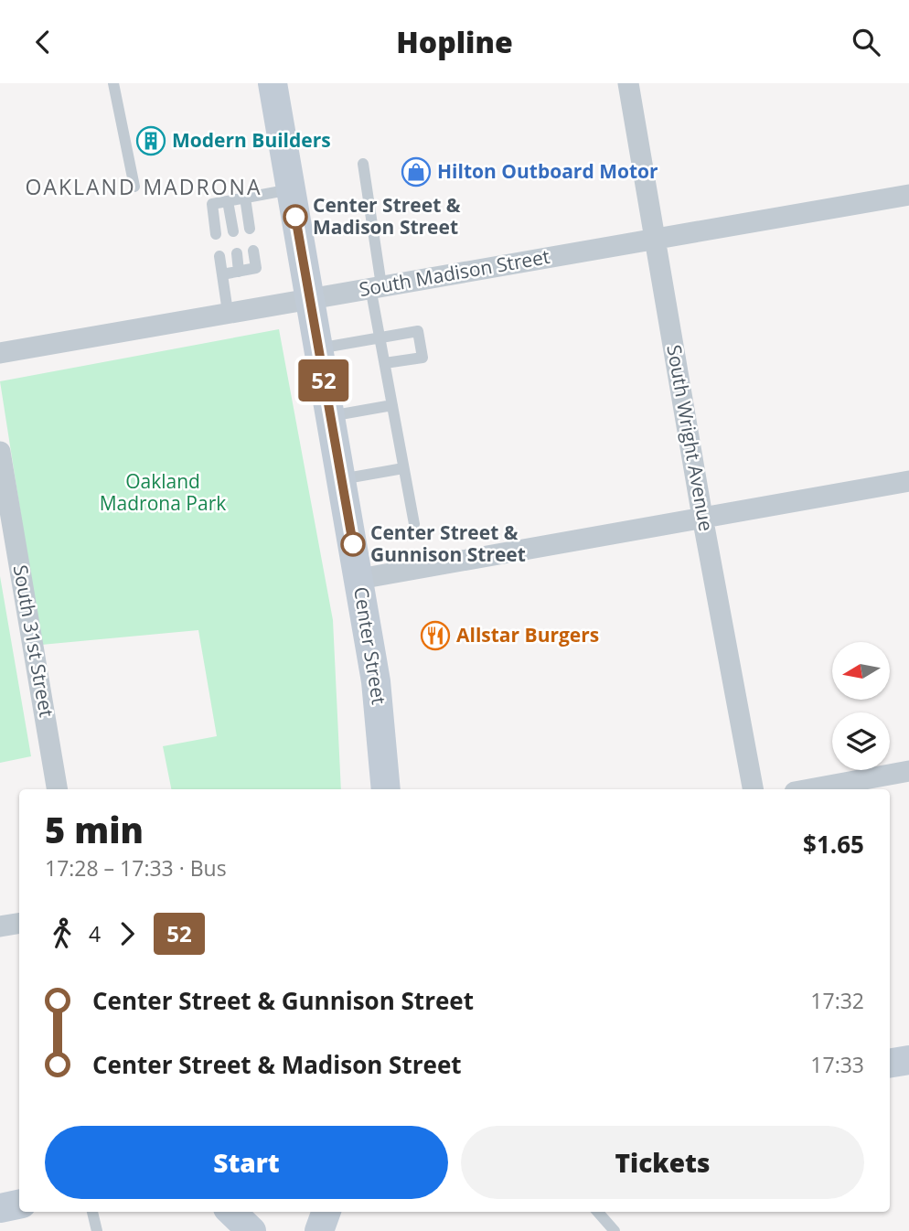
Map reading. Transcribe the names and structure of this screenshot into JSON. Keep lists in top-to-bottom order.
{
  "streets": {
    "main road": ["Center Street"],
    "street": ["South Madison Street", "South Wright Avenue", "South 31st Street"]
  },
  "crossings": [
    ["South Madison Street", "South Wright Avenue"],
    ["South Madison Street", "Center Street"]
  ],
  "districts": ["OAKLAND MADRONA"],
  "parks": ["Oakland Madrona Park"],
  "places": {
    "building": ["Modern Builders"],
    "shop": ["Hilton Outboard Motor"],
    "other": ["Center Street & Madison Street", "Center Street & Gunnison Street"],
    "restaurant": ["Allstar Burgers"]
  },
  "lines": ["bus line 52"],
  "north": "left",
  "page": {
    "header": "Hopline",
    "on_map": "52",
    "heading": ["5 min", "17:28 – 17:33 · Bus", "$1.65"],
    "legs": ["4", "52"],
    "list": [
      {
        "name": "Center Street & Gunnison Street",
        "value": "17:32"
      },
      {
        "name": "Center Street & Madison Street",
        "value": "17:33"
      }
    ],
    "buttons": ["Start", "Tickets"]
  }
}
